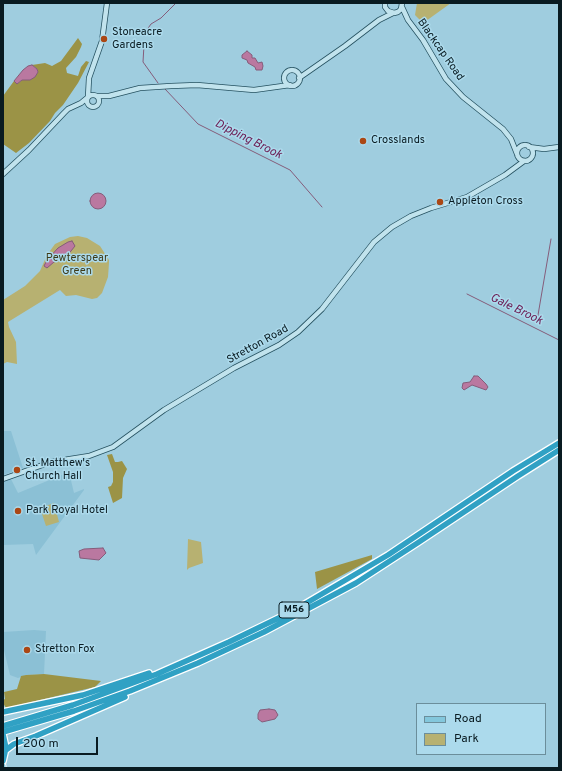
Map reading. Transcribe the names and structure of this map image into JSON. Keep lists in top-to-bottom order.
{
  "streets": {
    "highway": ["M56"],
    "street": ["Blackcap Road", "Stretton Road"]
  },
  "crossings": [
    ["Blackcap Road", "Stretton Road"]
  ],
  "water": ["Dipping Brook", "Gale Brook"],
  "parks": ["Pewterspear Green"],
  "places": [
    "Stoneacre Gardens",
    "Crosslands",
    "Appleton Cross",
    "St. Matthew's Church Hall",
    "Park Royal Hotel",
    "Stretton Fox"
  ],
  "legend": ["Road", "Park"],
  "scale_bar": "200 m"
}
